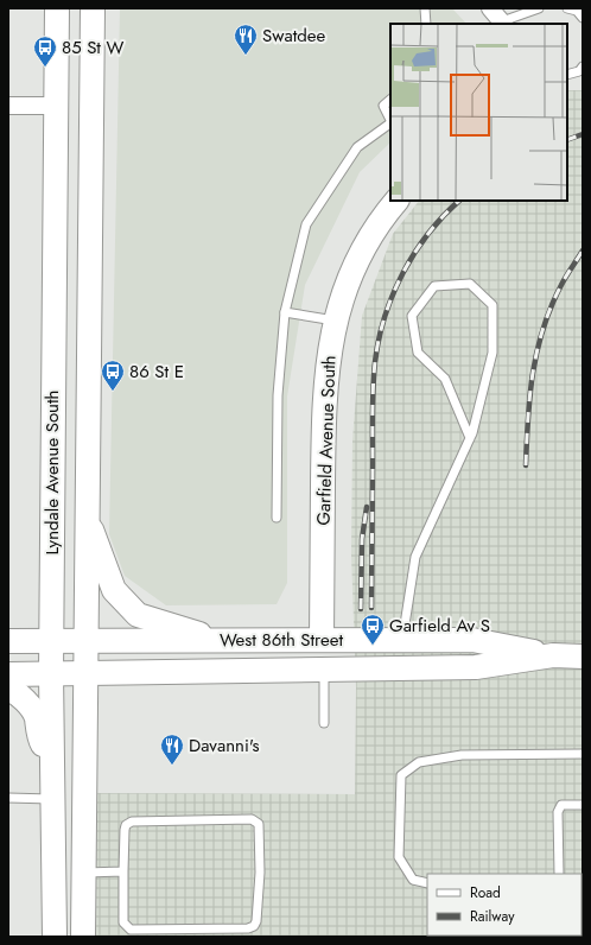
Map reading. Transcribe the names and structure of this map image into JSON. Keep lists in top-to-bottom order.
{
  "streets": {
    "street": ["Garfield Avenue South", "Lyndale Avenue South", "West 86th Street"]
  },
  "crossings": [
    ["Garfield Avenue South", "West 86th Street"],
    ["Lyndale Avenue South", "West 86th Street"]
  ],
  "places": {
    "restaurant": ["Swatdee", "Davanni's"],
    "bus stop": ["85 St W", "86 St E", "Garfield Av S"]
  },
  "legend": ["Road", "Railway"]
}
